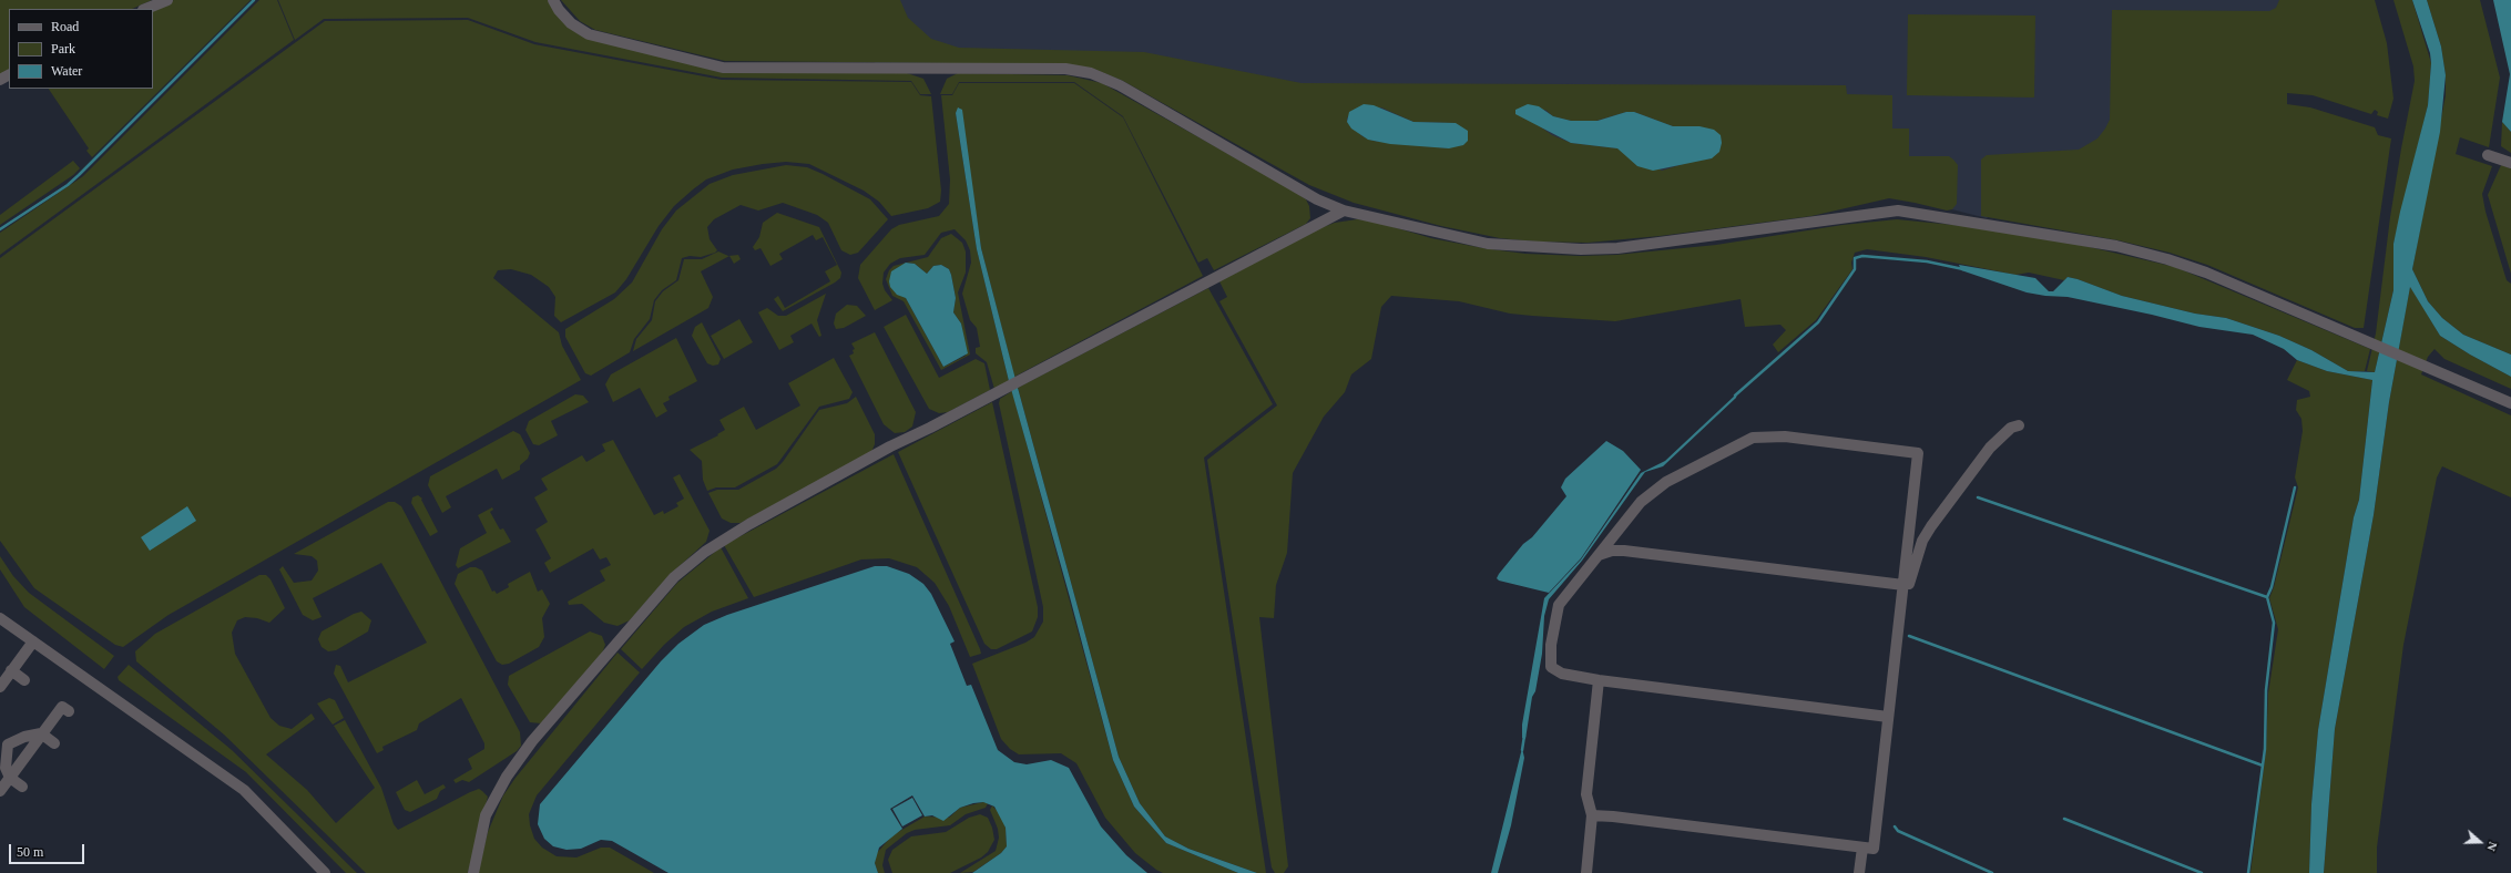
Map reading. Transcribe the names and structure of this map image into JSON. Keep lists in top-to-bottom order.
{
  "legend": ["Road", "Park", "Water"],
  "scale_bar": "50 m",
  "north": "right"
}
